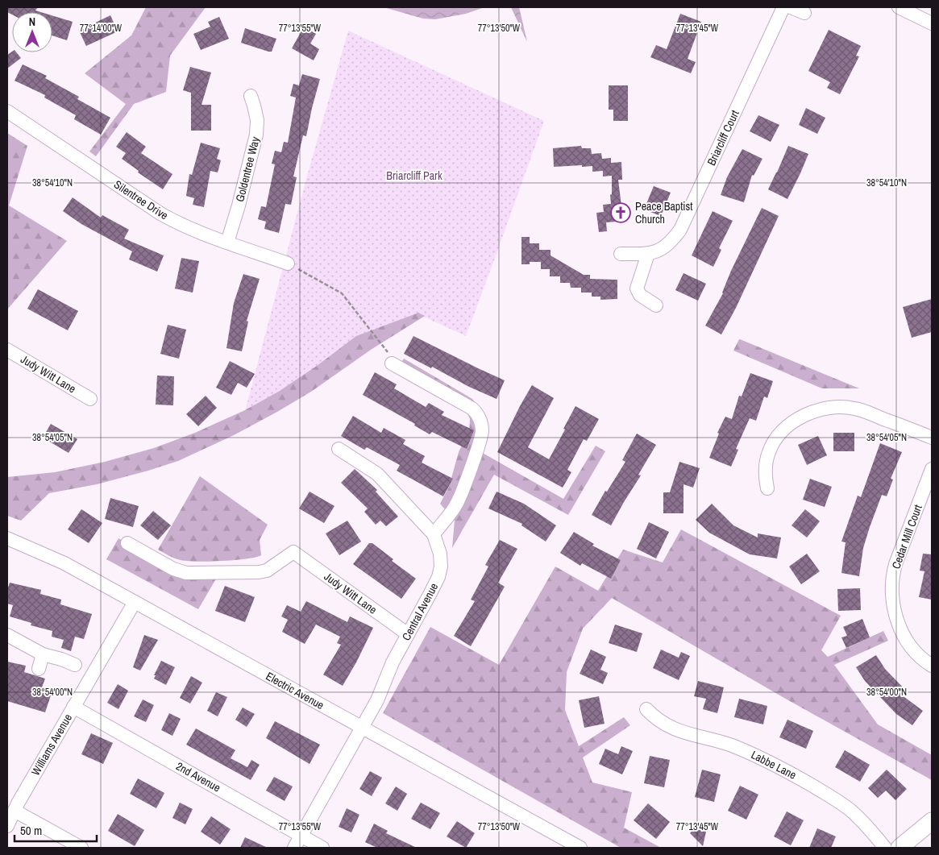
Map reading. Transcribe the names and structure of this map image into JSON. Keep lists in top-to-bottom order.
{
  "streets": {
    "street": [
      "Briarcliff Court",
      "Goldentree Way",
      "Silentree Drive",
      "Judy Witt Lane",
      "Cedar Mill Court",
      "Central Avenue",
      "Electric Avenue",
      "Williams Avenue",
      "Labbe Lane",
      "2nd Avenue"
    ]
  },
  "crossings": [
    ["Goldentree Way", "Silentree Drive"],
    ["Judy Witt Lane", "Central Avenue"],
    ["Central Avenue", "Electric Avenue"],
    ["Central Avenue", "2nd Avenue"],
    ["Electric Avenue", "Williams Avenue"],
    ["Williams Avenue", "2nd Avenue"]
  ],
  "parks": ["Briarcliff Park"],
  "places": {
    "church": ["Peace Baptist Church"]
  },
  "scale_bar": "50 m",
  "north": "top",
  "coordinates": [
    "77°14'00\"W",
    "77°13'55\"W",
    "77°13'50\"W",
    "77°13'45\"W",
    "38°54'10\"N",
    "38°54'05\"N",
    "38°54'00\"N"
  ]
}
